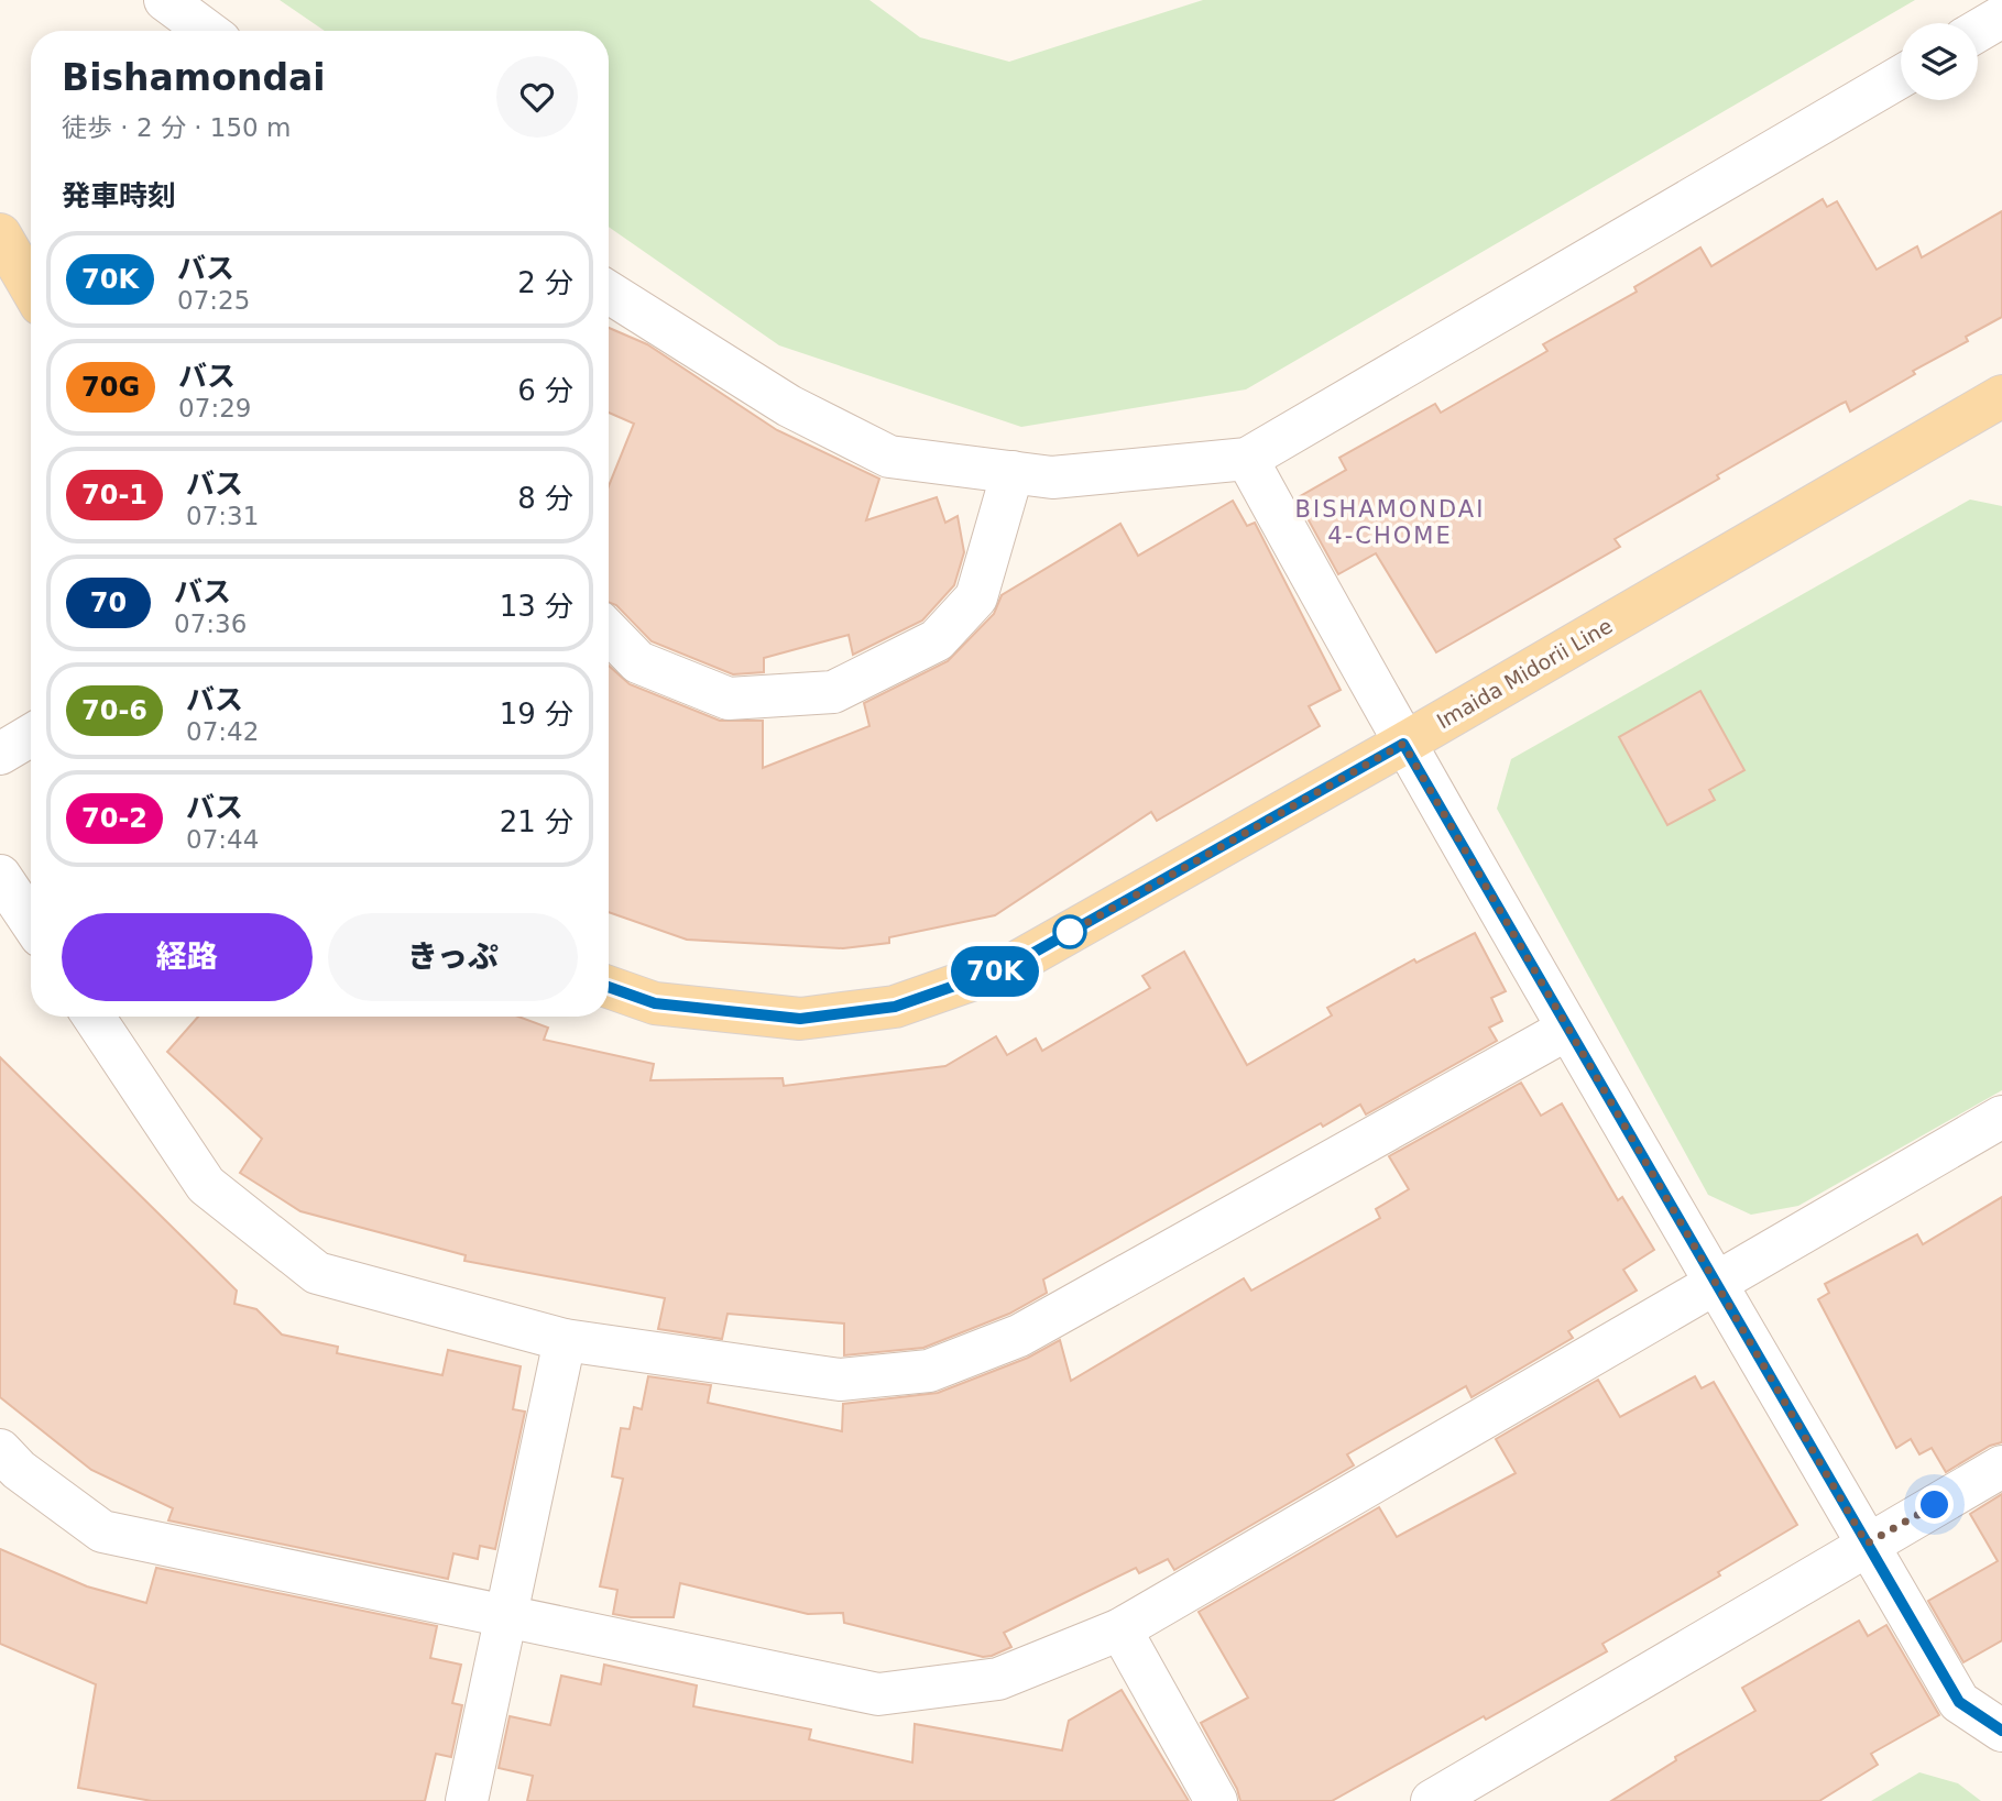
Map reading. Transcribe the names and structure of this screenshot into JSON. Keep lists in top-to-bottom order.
{
  "streets": {
    "main road": ["Imaida Midorii Line"]
  },
  "districts": ["BISHAMONDAI 4-CHOME"],
  "lines": ["bus line 70K"],
  "page": {
    "on_map": "70K",
    "heading": [
      ["Bishamondai", "徒歩 · 2 分 · 150 m"],
      "発車時刻"
    ],
    "list": [
      {
        "mark": "70K",
        "name": "バス",
        "note": "07:25",
        "value": "2 分"
      },
      {
        "mark": "70G",
        "name": "バス",
        "note": "07:29",
        "value": "6 分"
      },
      {
        "mark": "70-1",
        "name": "バス",
        "note": "07:31",
        "value": "8 分"
      },
      {
        "mark": "70",
        "name": "バス",
        "note": "07:36",
        "value": "13 分"
      },
      {
        "mark": "70-6",
        "name": "バス",
        "note": "07:42",
        "value": "19 分"
      },
      {
        "mark": "70-2",
        "name": "バス",
        "note": "07:44",
        "value": "21 分"
      }
    ],
    "buttons": ["経路", "きっぷ"]
  }
}
